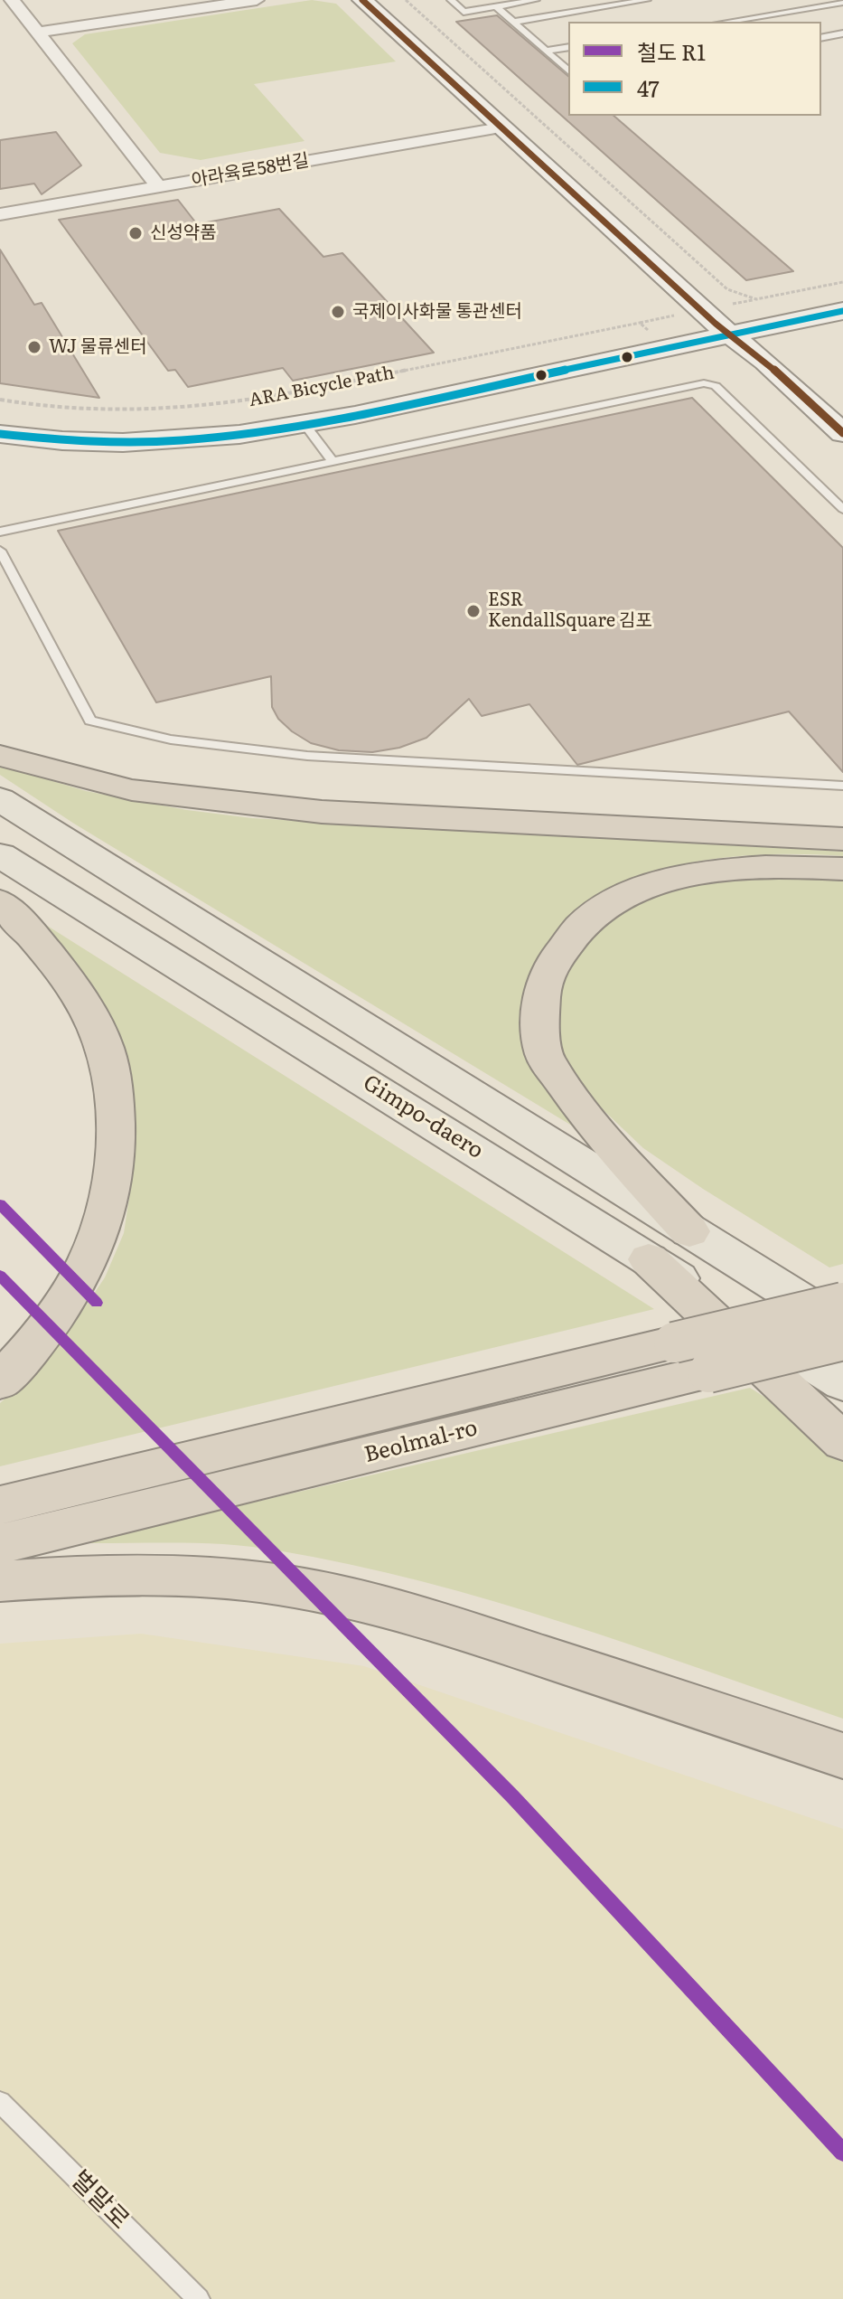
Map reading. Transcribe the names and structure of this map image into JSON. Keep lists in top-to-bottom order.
{
  "streets": {
    "highway": ["Beolmal-ro"],
    "main road": ["Gimpo-daero"],
    "street": ["아라육로58번길"],
    "lane": ["벌말로"],
    "path": ["ARA Bicycle Path"]
  },
  "places": [
    "신성약품",
    "국제이사화물 통관센터",
    "WJ 물류센터",
    "ESR KendallSquare 김포"
  ],
  "lines": ["transit line 47", "rail line R1"],
  "legend": ["철도 R1", "47"]
}
